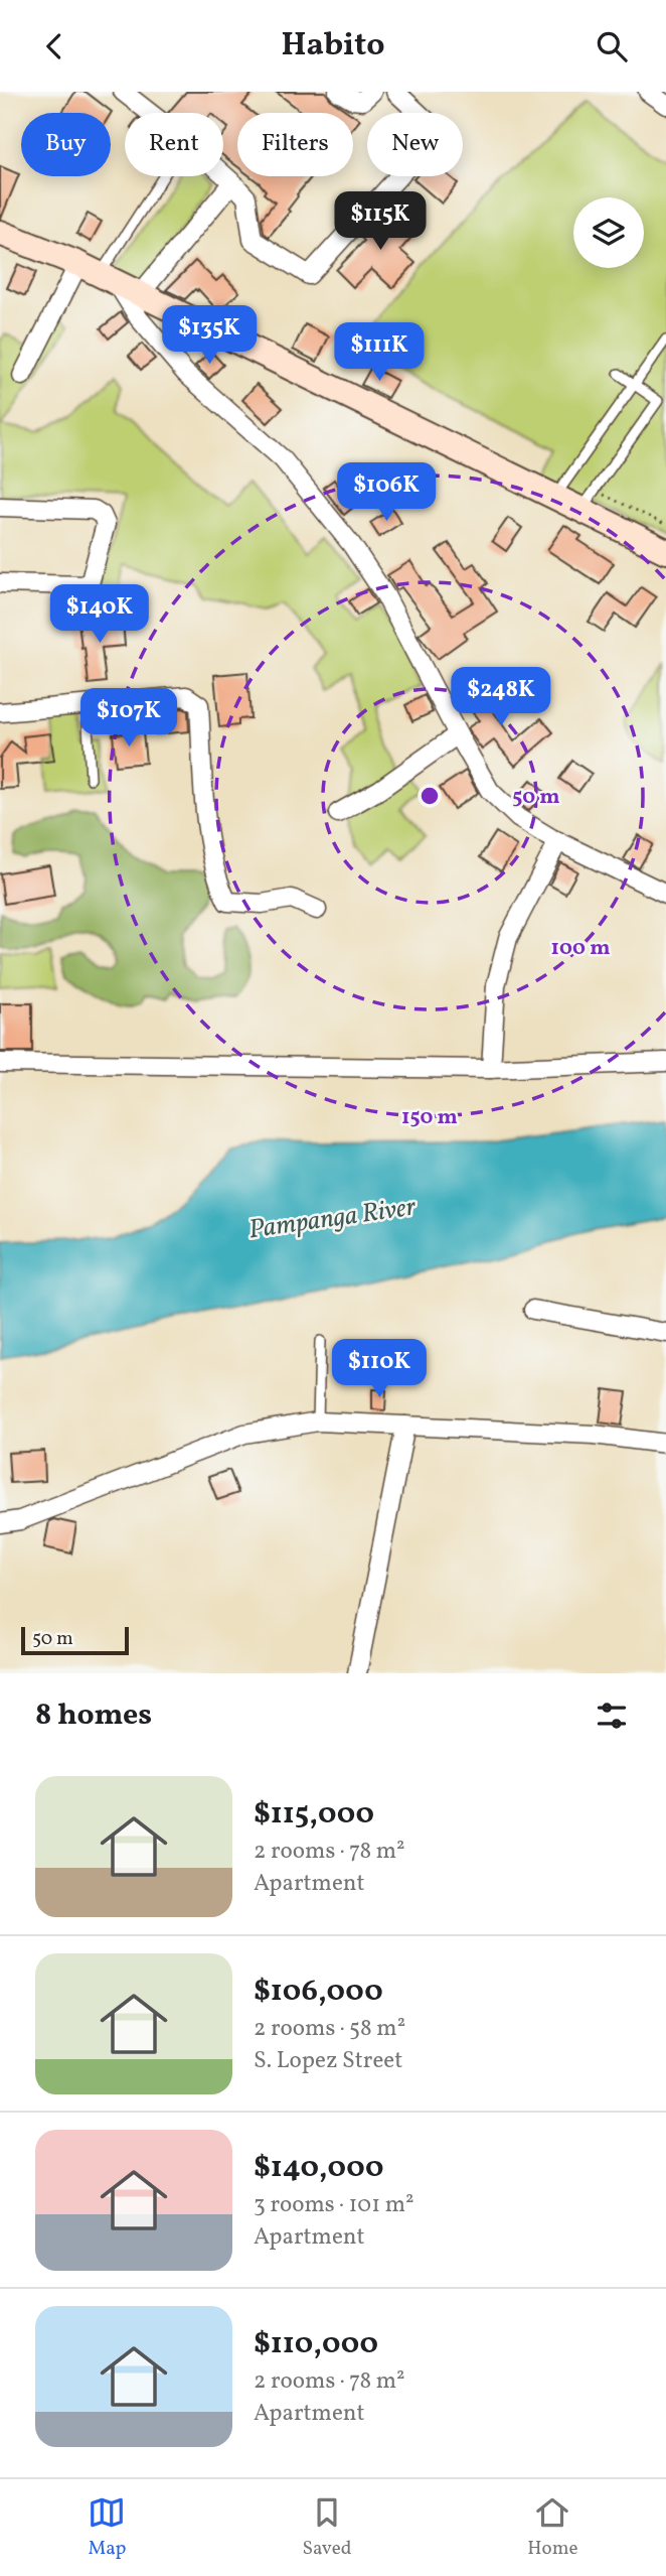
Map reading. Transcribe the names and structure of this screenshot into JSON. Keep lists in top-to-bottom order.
{
  "water": ["Pampanga River"],
  "scale_bar": "50 m",
  "page": {
    "header": "Habito",
    "chip": [
      "Buy",
      "Rent",
      "Filters",
      "New"
    ],
    "price": [
      "$115K",
      "$135K",
      "$111K",
      "$106K",
      "$140K",
      "$248K",
      "$107K",
      "$110K"
    ],
    "scale": "50 m",
    "heading": "8 homes",
    "list": [
      {
        "name": "$115,000",
        "note": "2 rooms · 78 m² · Apartment"
      },
      {
        "name": "$106,000",
        "note": "2 rooms · 58 m² · S. Lopez Street"
      },
      {
        "name": "$140,000",
        "note": "3 rooms · 101 m² · Apartment"
      },
      {
        "name": "$110,000",
        "note": "2 rooms · 78 m² · Apartment"
      }
    ],
    "tabs": ["Map", "Saved", "Home"]
  },
  "rings": ["50 m", "100 m", "150 m"]
}
